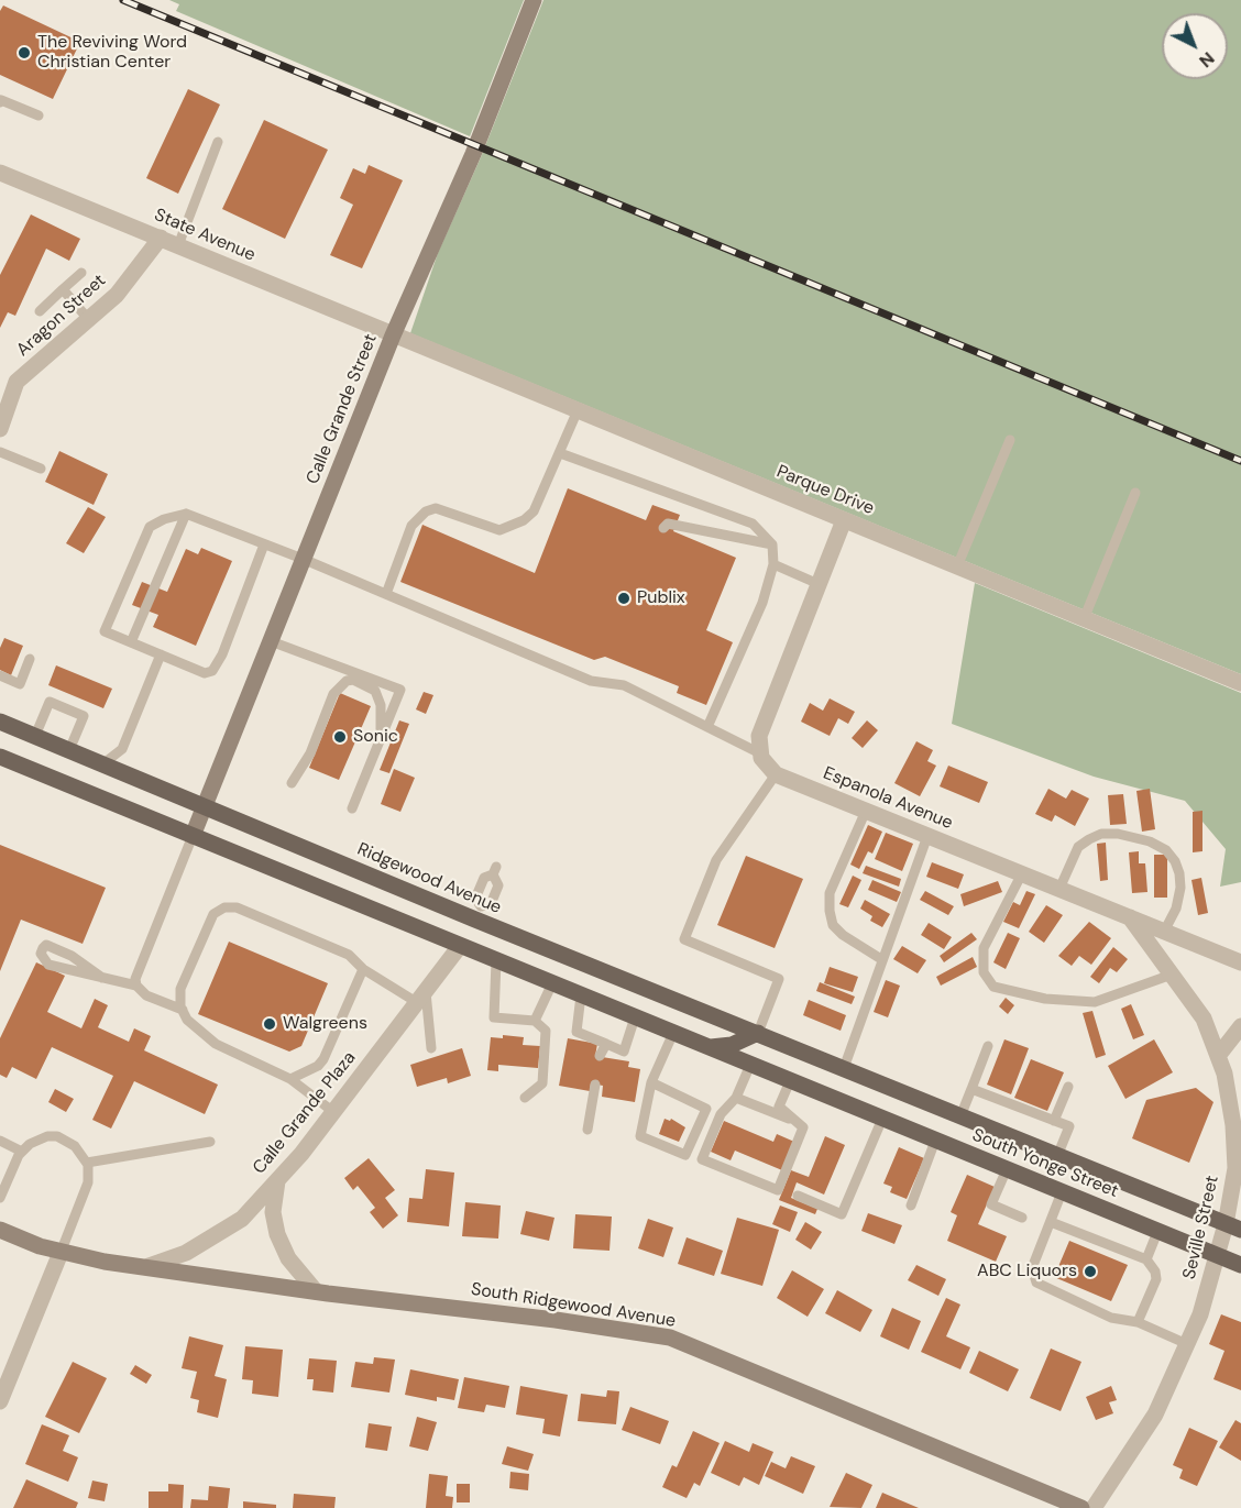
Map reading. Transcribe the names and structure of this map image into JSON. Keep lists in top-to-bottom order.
{
  "streets": {
    "main road": ["Ridgewood Avenue", "South Yonge Street"],
    "street": [
      "State Avenue",
      "Aragon Street",
      "Calle Grande Street",
      "Parque Drive",
      "Espanola Avenue",
      "Calle Grande Plaza",
      "Seville Street",
      "South Ridgewood Avenue"
    ]
  },
  "crossings": [
    ["State Avenue", "Aragon Street"],
    ["State Avenue", "Calle Grande Street"],
    ["State Avenue", "Parque Drive"],
    ["Calle Grande Street", "Parque Drive"],
    ["Calle Grande Street", "Ridgewood Avenue"],
    ["Espanola Avenue", "Seville Street"],
    ["Ridgewood Avenue", "South Yonge Street"],
    ["Calle Grande Plaza", "South Ridgewood Avenue"],
    ["South Yonge Street", "Seville Street"]
  ],
  "places": [
    "The Reviving Word Christian Center",
    "Publix",
    "Sonic",
    "Walgreens",
    "ABC Liquors"
  ],
  "north": "bottom right"
}
